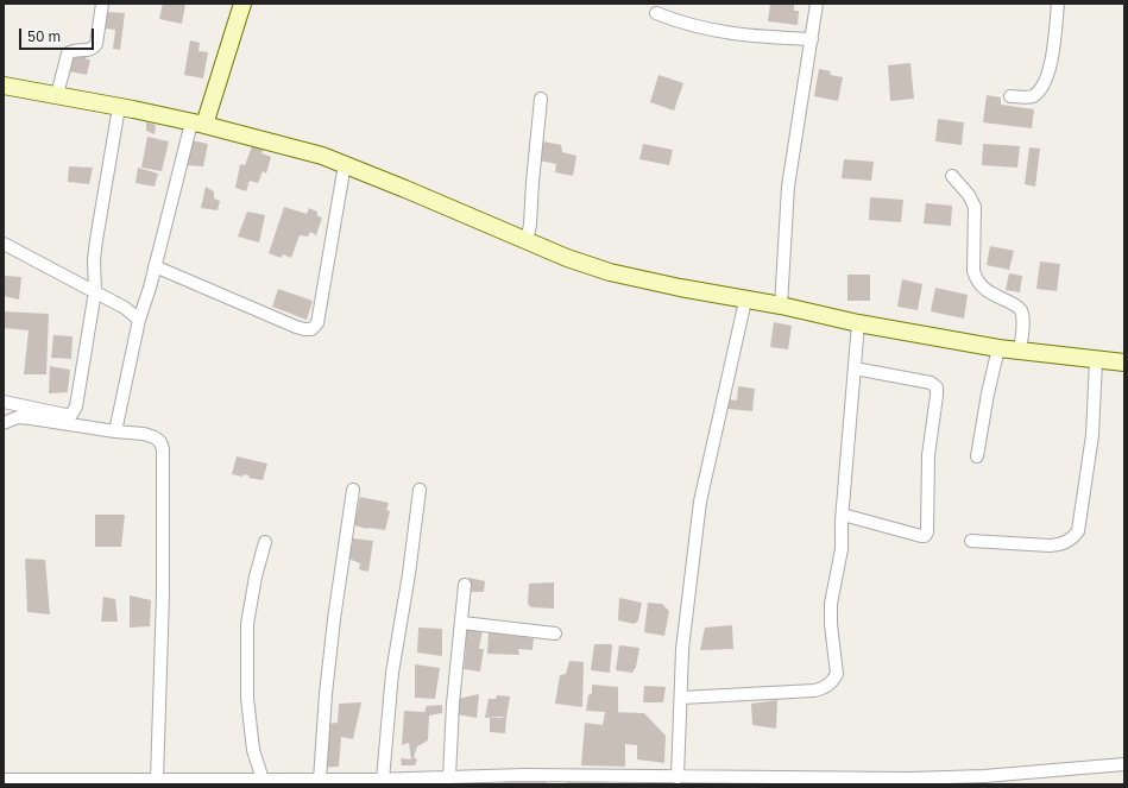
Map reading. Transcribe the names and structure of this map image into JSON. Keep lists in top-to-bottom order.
{
  "scale_bar": "50 m"
}
